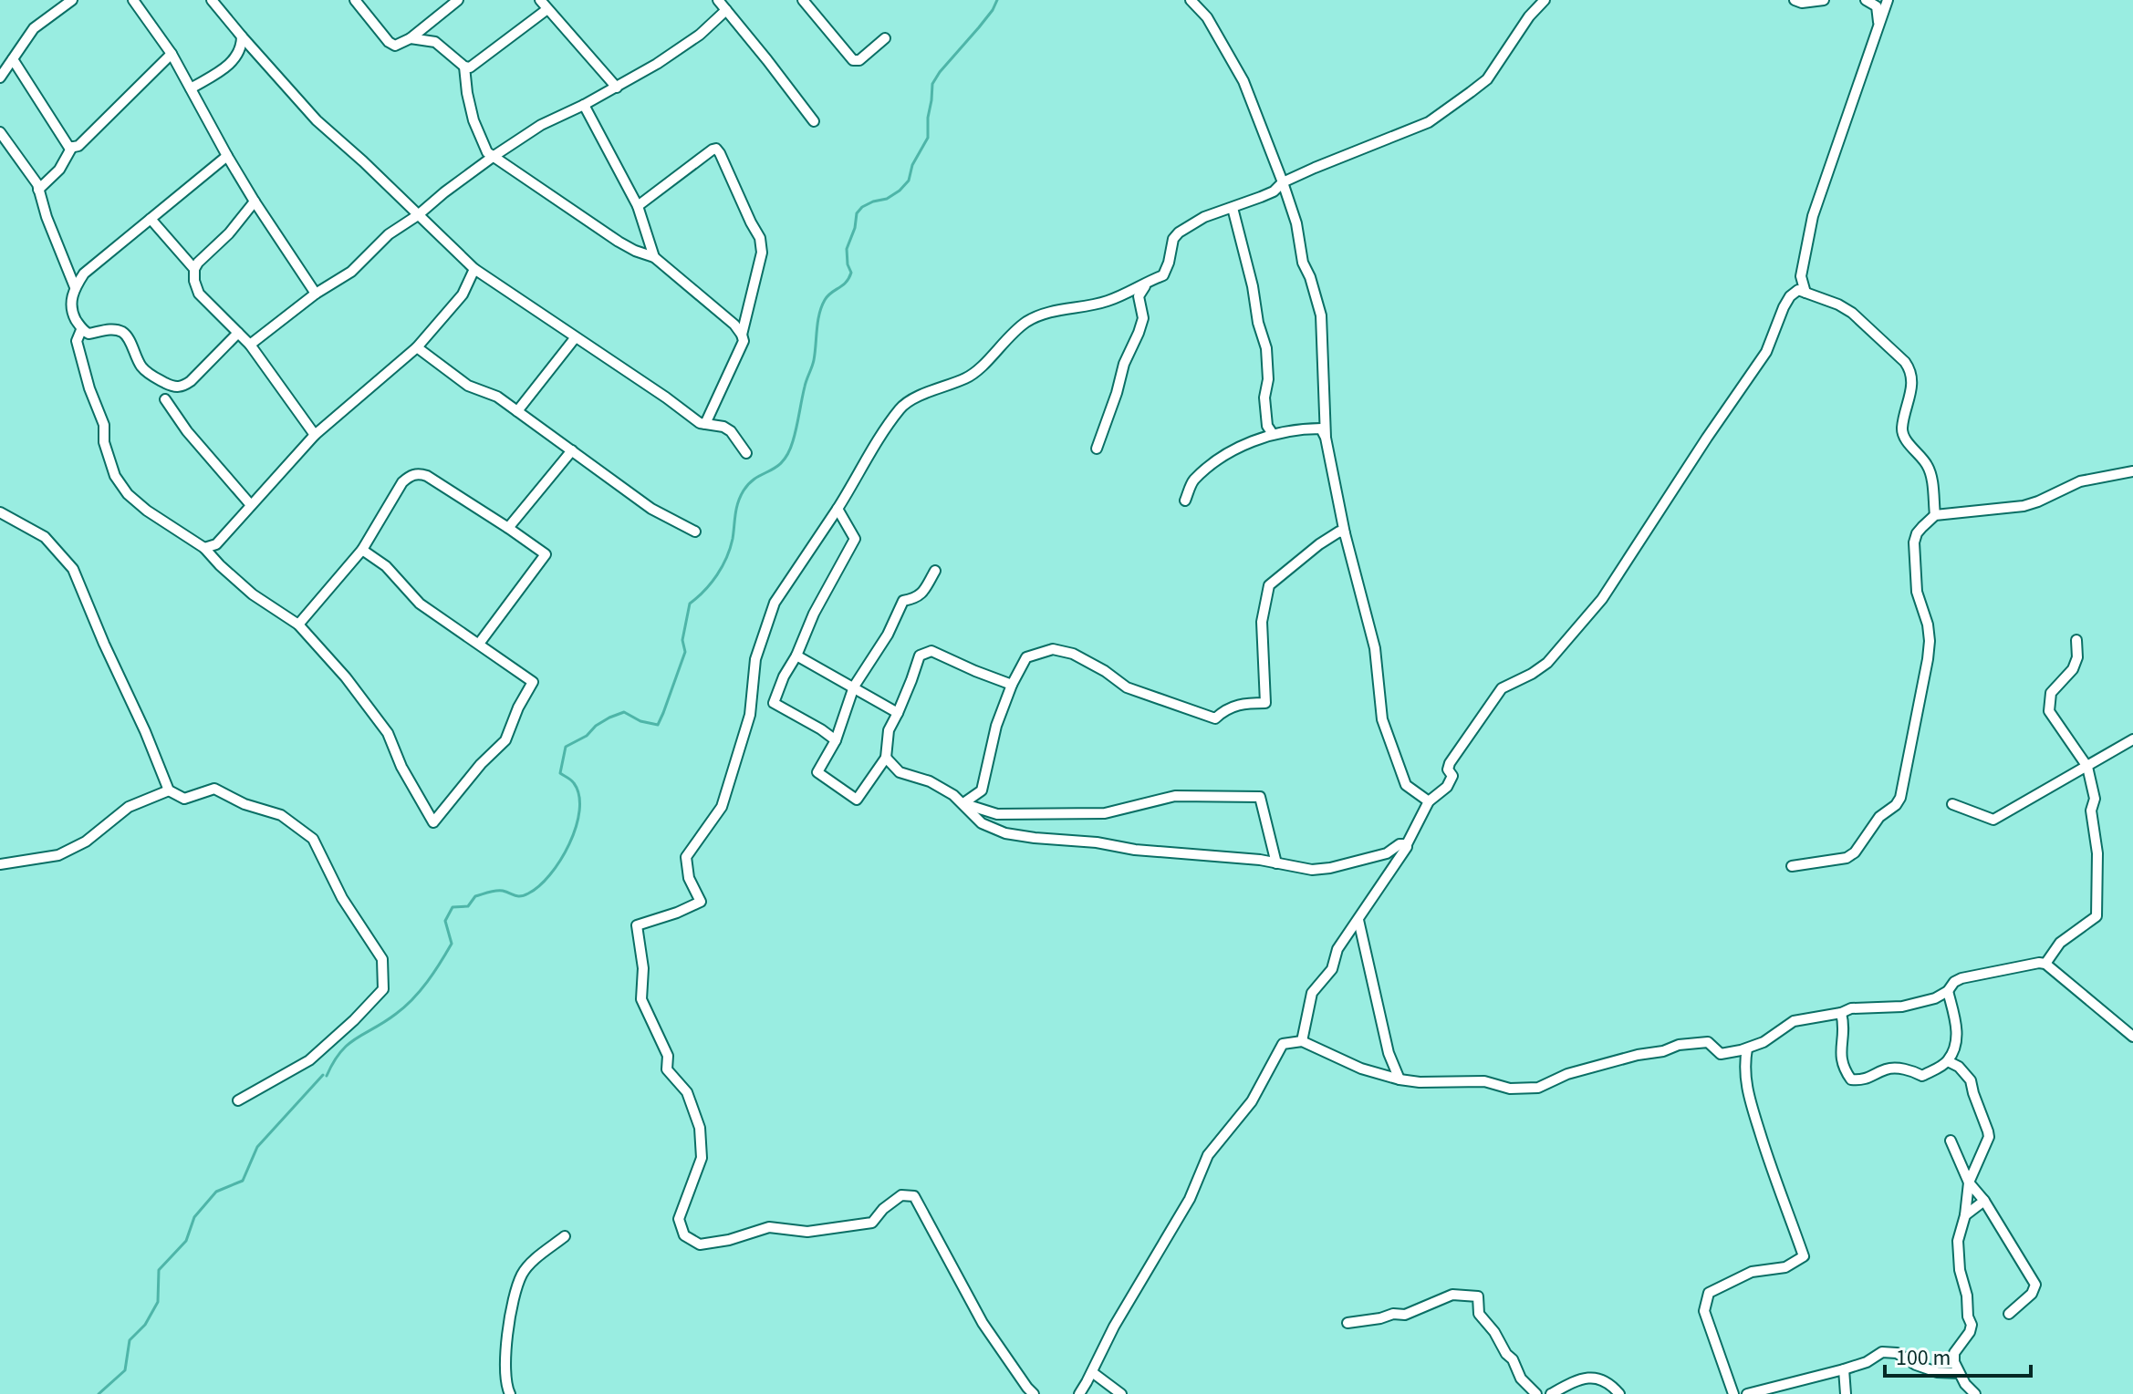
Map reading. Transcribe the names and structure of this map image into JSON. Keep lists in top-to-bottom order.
{
  "scale_bar": "100 m"
}
